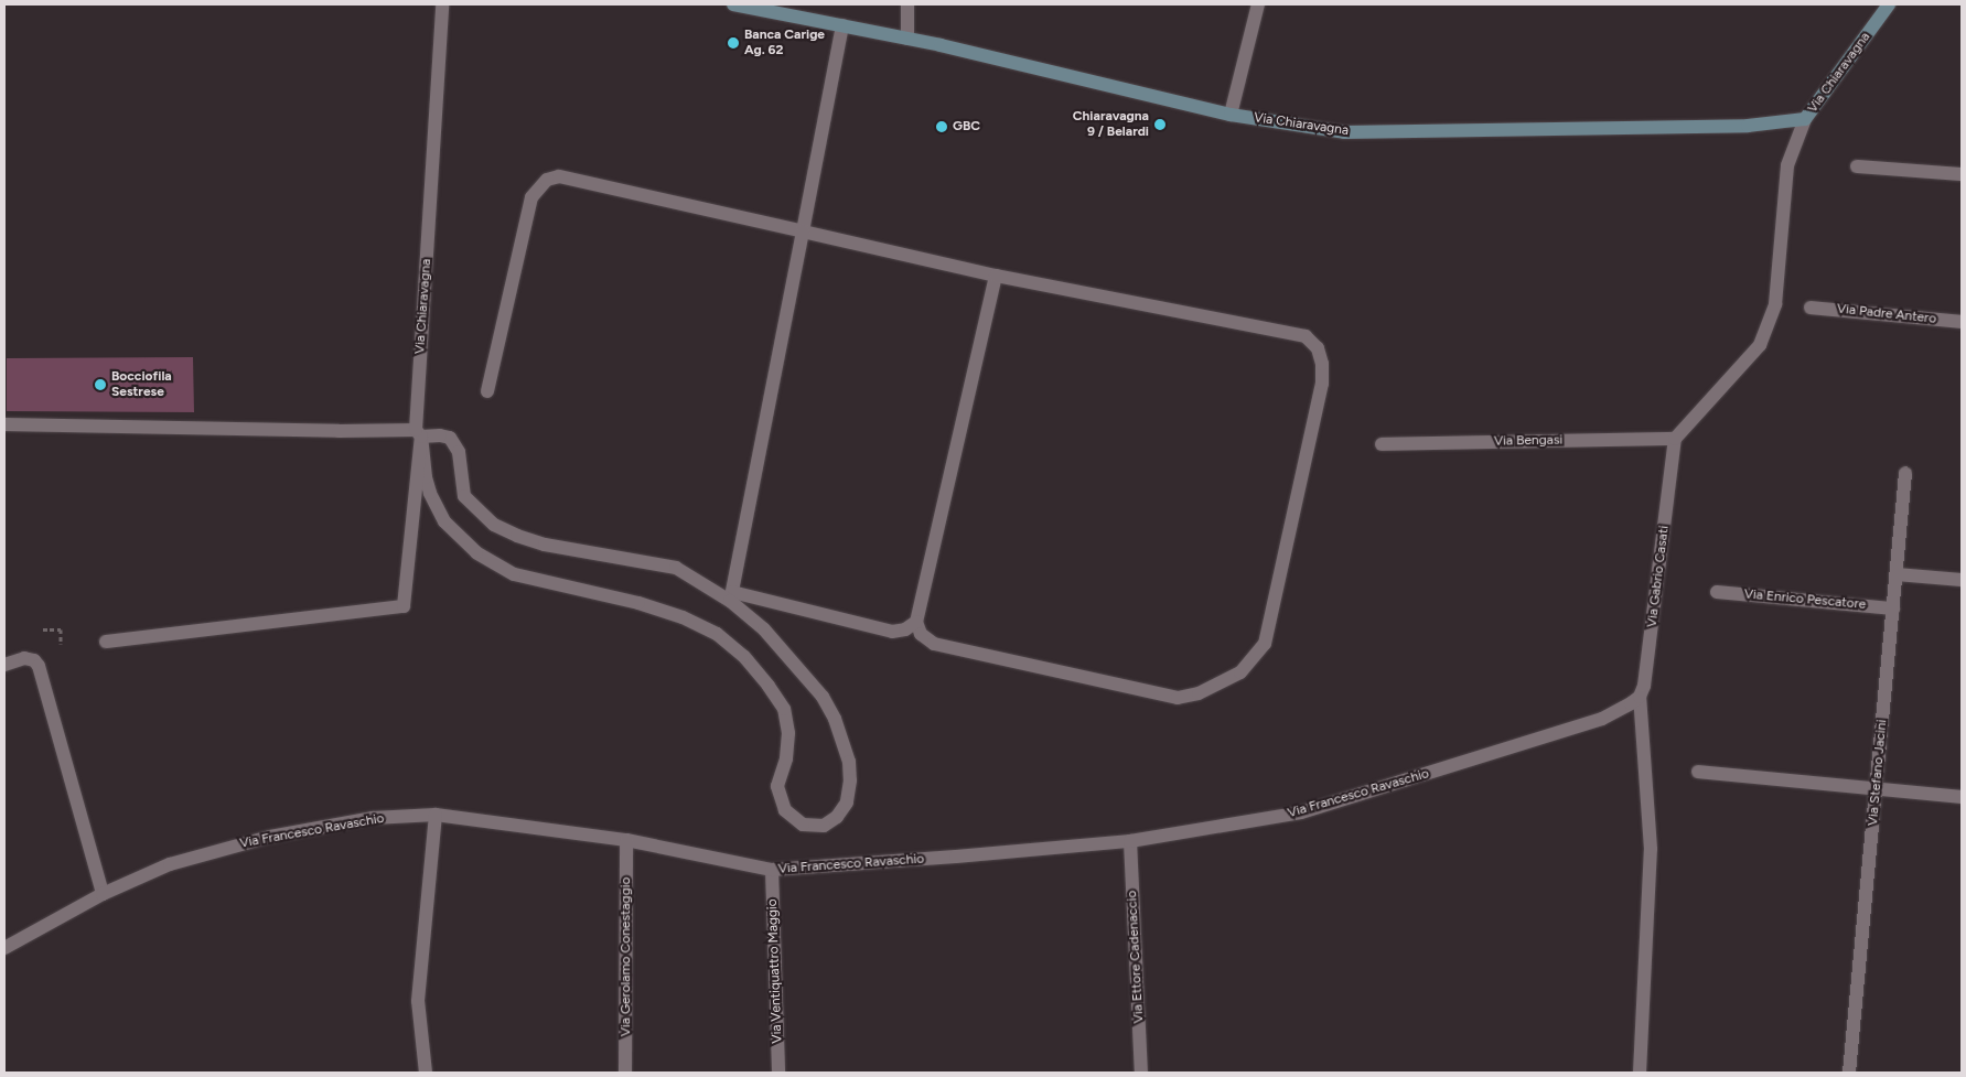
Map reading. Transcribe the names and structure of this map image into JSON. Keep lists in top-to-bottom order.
{
  "streets": {
    "main road": ["Via Chiaravagna"],
    "street": [
      "Via Padre Antero",
      "Via Bengasi",
      "Via Gabrio Casati",
      "Via Enrico Pescatore",
      "Via Stefano Jacini",
      "Via Francesco Ravaschio",
      "Via Gerolamo Conestaggio",
      "Via Ettore Cadenaccio",
      "Via Ventiquattro Maggio"
    ]
  },
  "crossings": [
    ["Via Bengasi", "Via Gabrio Casati"],
    ["Via Gabrio Casati", "Via Francesco Ravaschio"],
    ["Via Enrico Pescatore", "Via Stefano Jacini"],
    ["Via Francesco Ravaschio", "Via Gerolamo Conestaggio"],
    ["Via Francesco Ravaschio", "Via Ettore Cadenaccio"],
    ["Via Francesco Ravaschio", "Via Ventiquattro Maggio"]
  ],
  "places": [
    "Banca Carige Ag. 62",
    "Chiaravagna 9 / Belardi",
    "GBC",
    "Bocciofila Sestrese"
  ]
}
